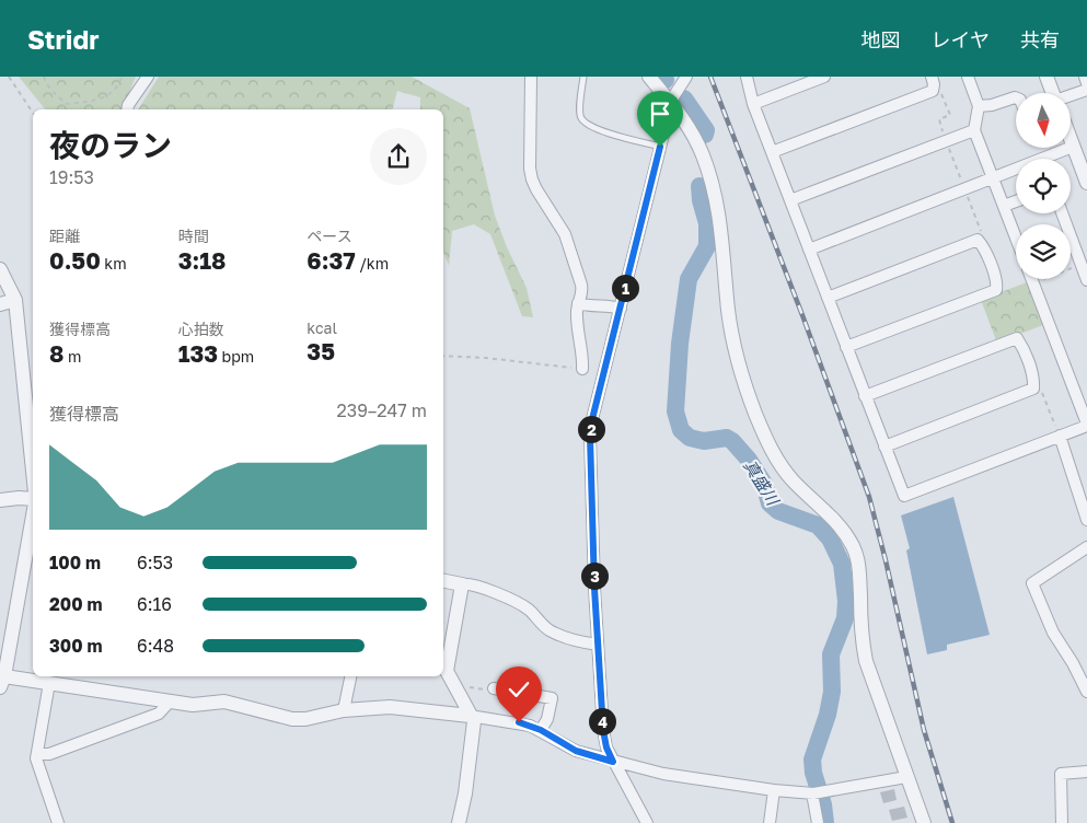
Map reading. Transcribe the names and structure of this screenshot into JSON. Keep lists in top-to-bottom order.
{
  "water": ["真盛川"],
  "north": "bottom",
  "page": {
    "header": "Stridr",
    "nav": ["地図", "レイヤ", "共有"],
    "heading": ["夜のラン", "19:53"],
    "stats": [
      ["距離", "0.50 km"],
      ["時間", "3:18"],
      ["ペース", "6:37 /km"],
      ["獲得標高", "8 m"],
      ["心拍数", "133 bpm"],
      ["kcal", "35"]
    ],
    "pins": [
      "1",
      "2",
      "3",
      "4"
    ],
    "chart": ["獲得標高", "239–247 m"],
    "list": [
      {
        "name": "100 m",
        "note": "6:53"
      },
      {
        "name": "200 m",
        "note": "6:16"
      },
      {
        "name": "300 m",
        "note": "6:48"
      }
    ]
  }
}
